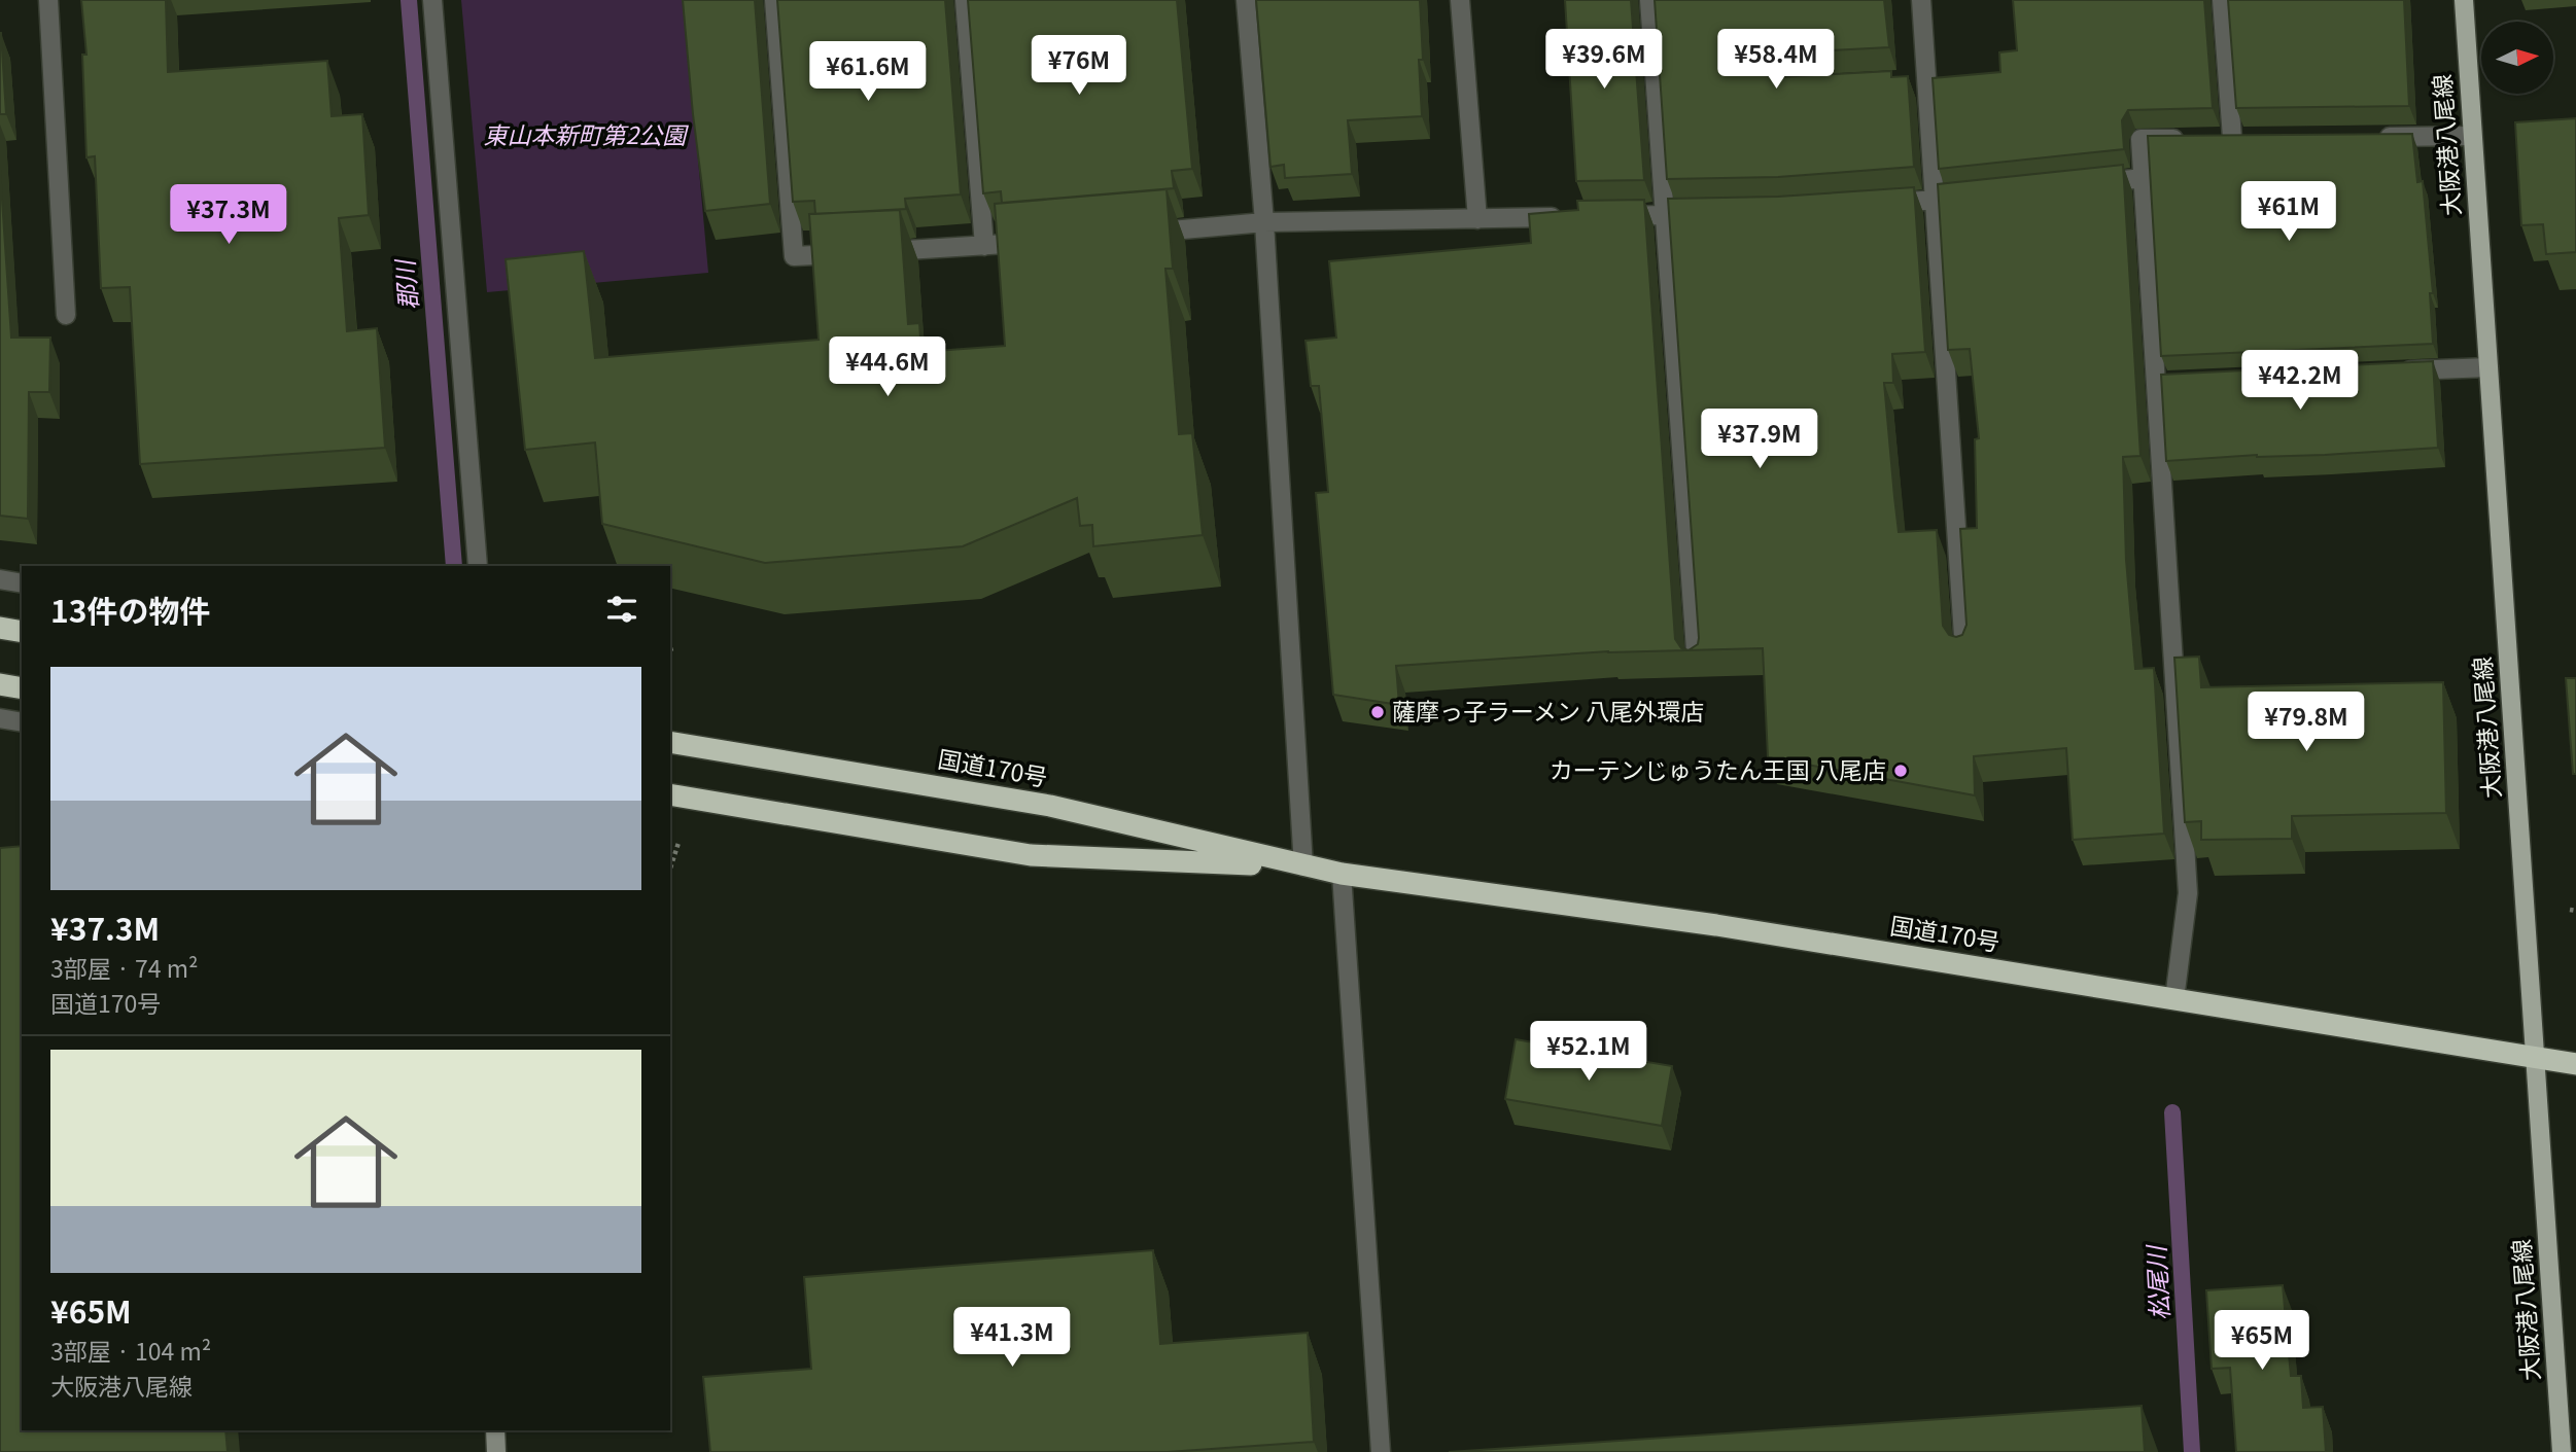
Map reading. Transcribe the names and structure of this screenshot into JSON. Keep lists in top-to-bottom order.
{
  "streets": {
    "highway": ["国道170号"],
    "main road": ["大阪港八尾線"]
  },
  "crossings": [
    ["大阪港八尾線", "国道170号"]
  ],
  "water": ["郡川", "松尾川"],
  "parks": ["東山本新町第2公園"],
  "places": ["薩摩っ子ラーメン 八尾外環店", "カーテンじゅうたん王国 八尾店"],
  "north": "right",
  "page": {
    "price": [
      "¥39.6M",
      "¥58.4M",
      "¥76M",
      "¥61.6M",
      "¥61M",
      "¥37.3M",
      "¥44.6M",
      "¥42.2M",
      "¥37.9M",
      "¥79.8M",
      "¥52.1M",
      "¥41.3M",
      "¥65M"
    ],
    "heading": "13件の物件",
    "list": [
      {
        "name": "¥37.3M",
        "note": "3部屋 · 74 m² · 国道170号"
      },
      {
        "name": "¥65M",
        "note": "3部屋 · 104 m² · 大阪港八尾線"
      }
    ]
  }
}
